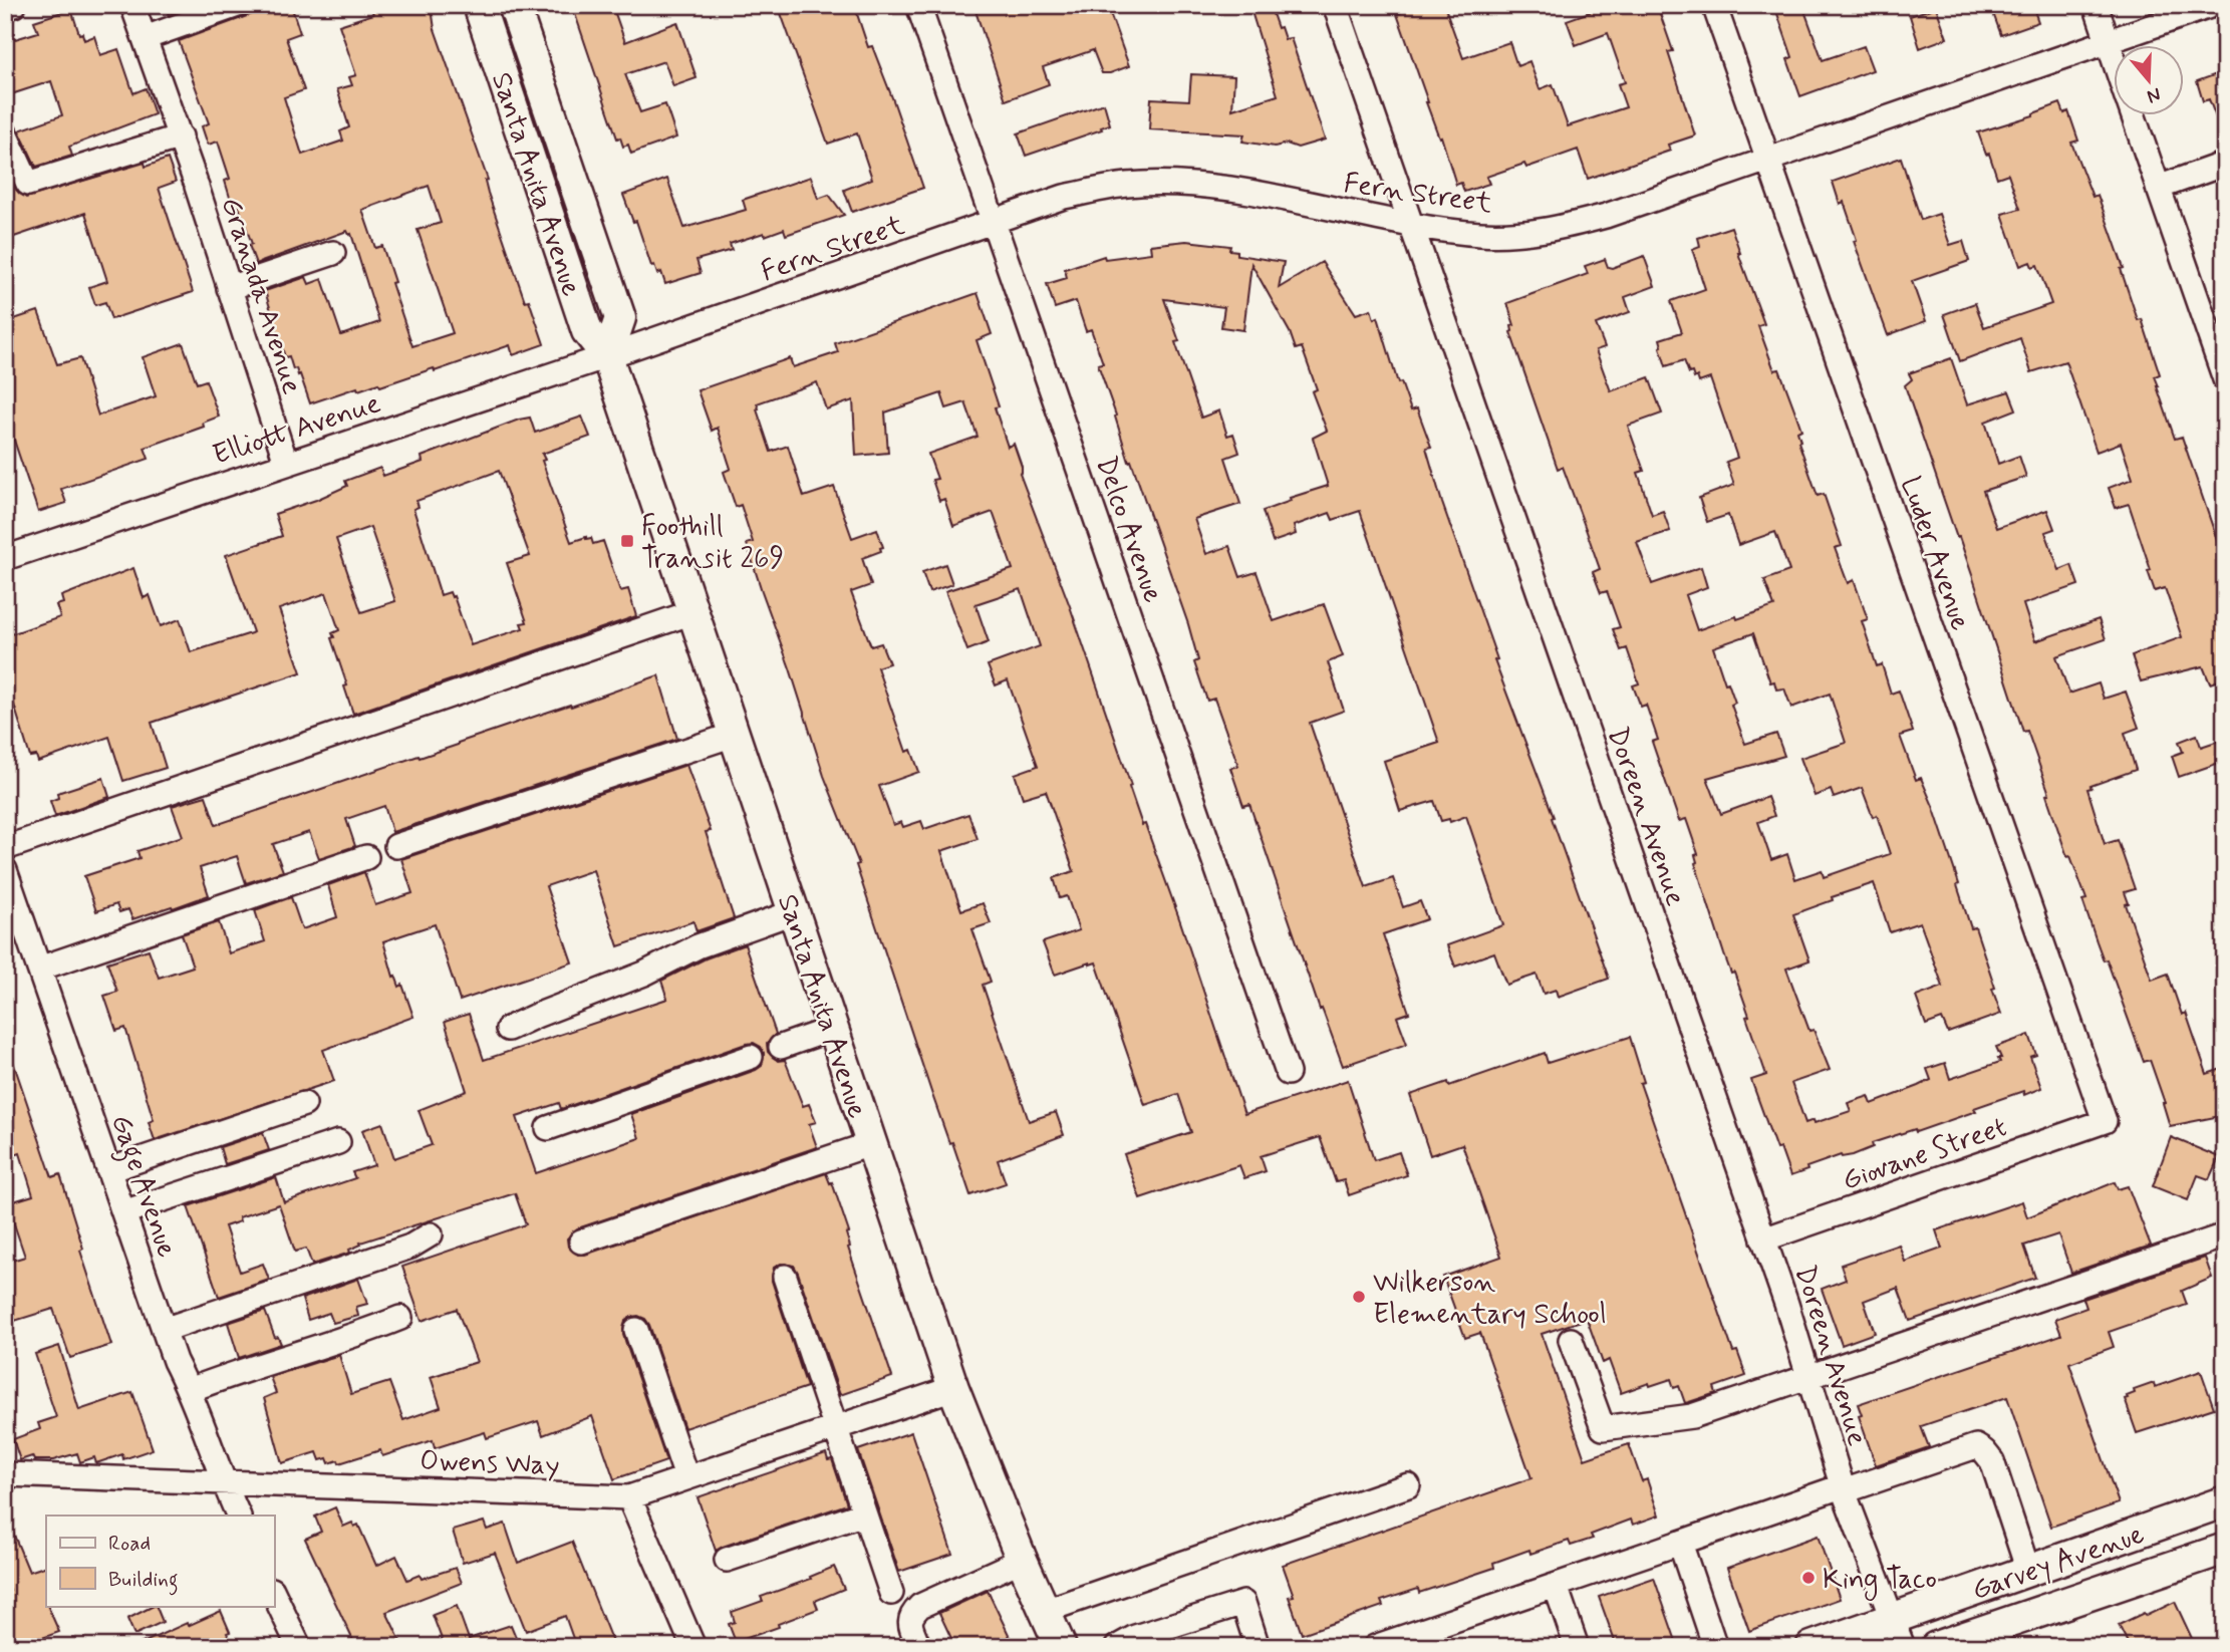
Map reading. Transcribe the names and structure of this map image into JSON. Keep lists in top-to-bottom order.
{
  "streets": {
    "main road": ["Santa Anita Avenue", "Garvey Avenue"],
    "street": [
      "Fern Street",
      "Granada Avenue",
      "Elliott Avenue",
      "Delco Avenue",
      "Luder Avenue",
      "Doreen Avenue",
      "Giovane Street",
      "Gage Avenue",
      "Owens Way"
    ]
  },
  "crossings": [
    ["Santa Anita Avenue", "Fern Street"],
    ["Santa Anita Avenue", "Elliott Avenue"],
    ["Santa Anita Avenue", "Owens Way"],
    ["Fern Street", "Elliott Avenue"],
    ["Fern Street", "Delco Avenue"],
    ["Fern Street", "Luder Avenue"],
    ["Fern Street", "Doreen Avenue"],
    ["Granada Avenue", "Elliott Avenue"],
    ["Luder Avenue", "Giovane Street"],
    ["Doreen Avenue", "Giovane Street"],
    ["Doreen Avenue", "Garvey Avenue"],
    ["Gage Avenue", "Owens Way"]
  ],
  "places": {
    "transit": ["Foothill Transit 269"],
    "other": ["Wilkerson Elementary School", "King Taco"]
  },
  "legend": ["Road", "Building"],
  "north": "bottom"
}
